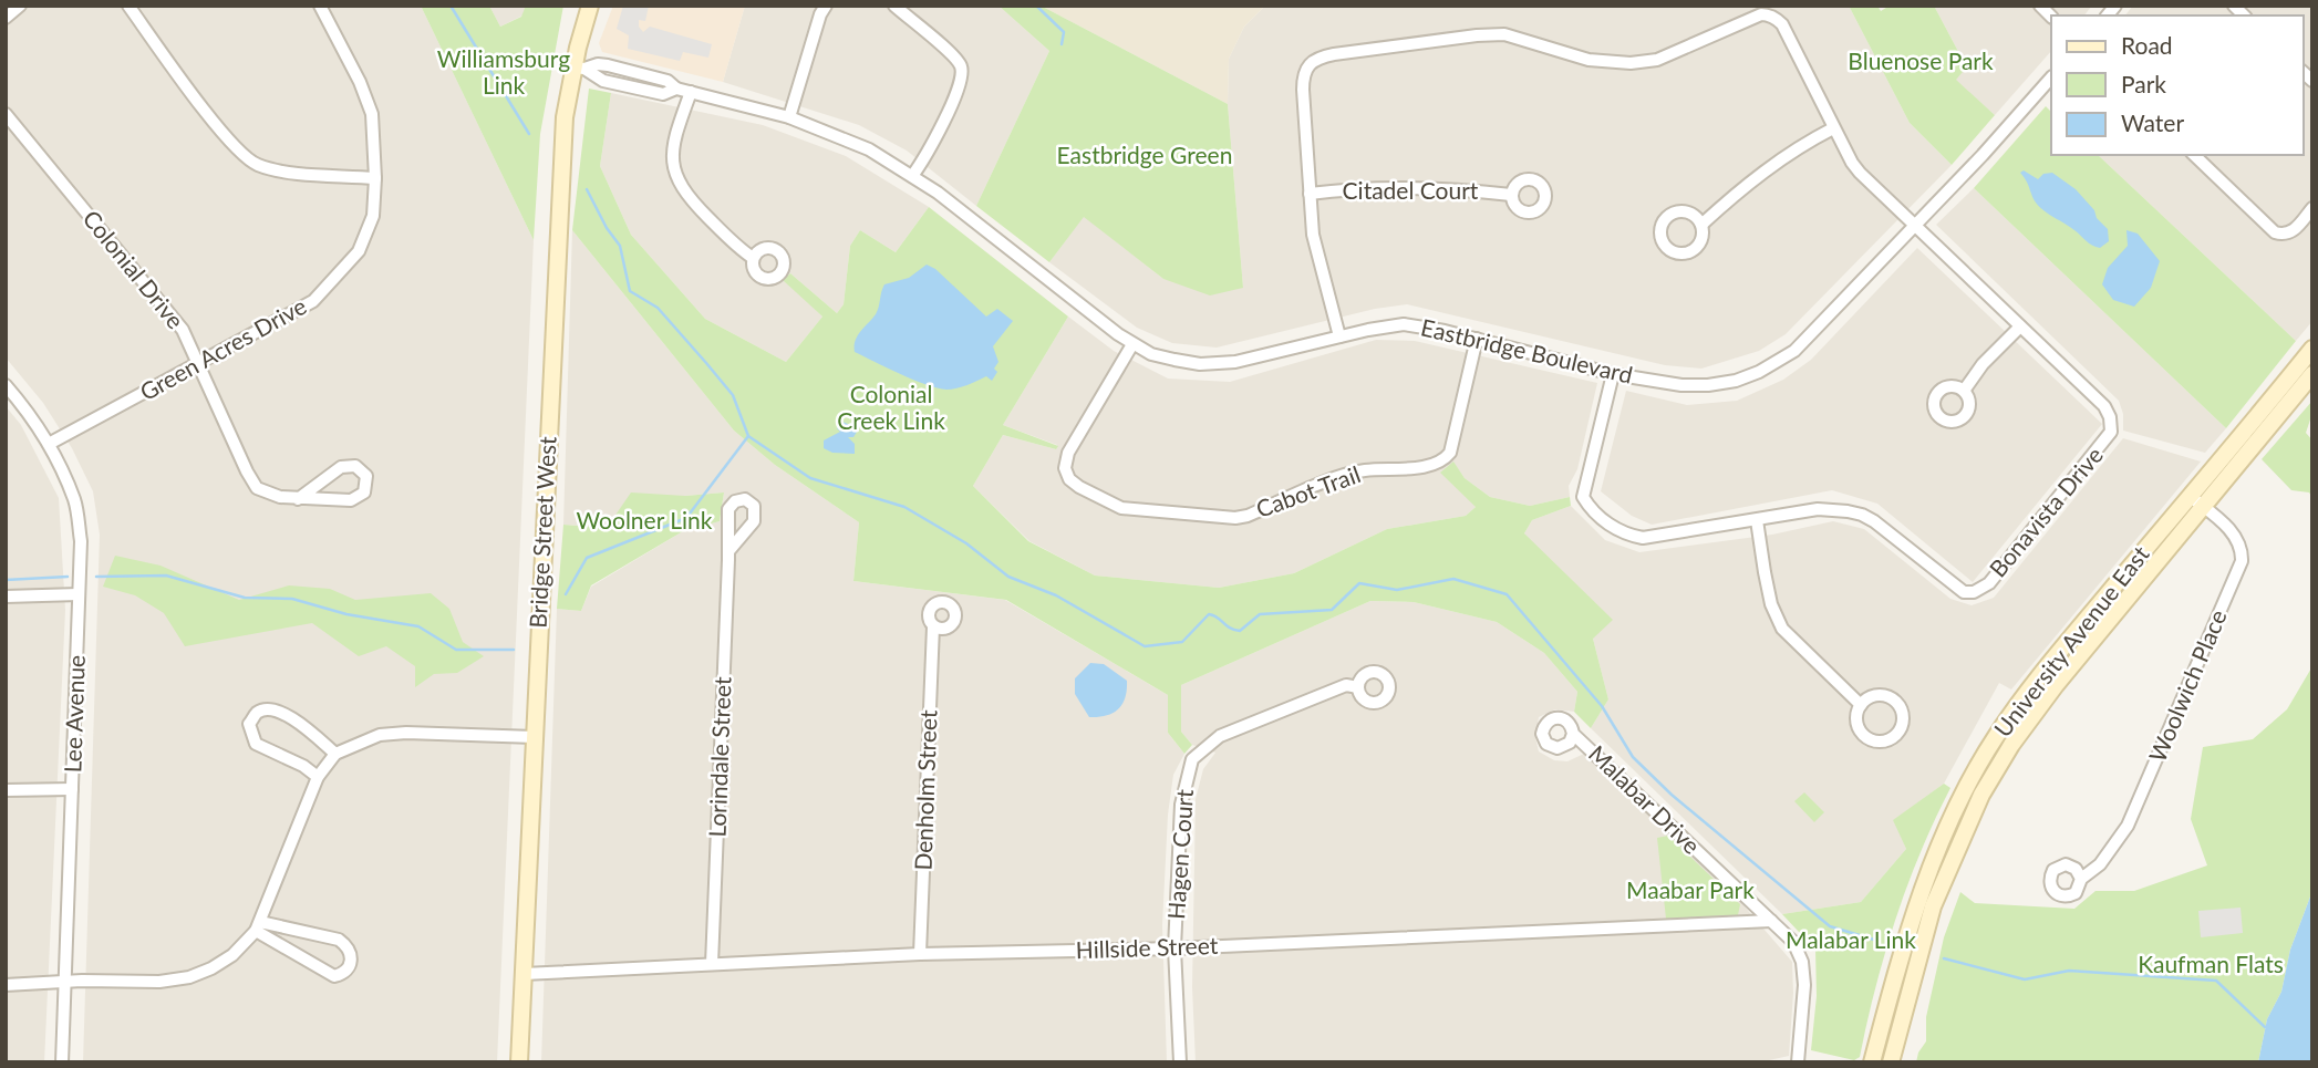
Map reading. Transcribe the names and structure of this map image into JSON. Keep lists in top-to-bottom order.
{
  "streets": {
    "main road": ["Bridge Street West", "University Avenue East"],
    "street": [
      "Citadel Court",
      "Colonial Drive",
      "Green Acres Drive",
      "Eastbridge Boulevard",
      "Cabot Trail",
      "Bonavista Drive",
      "Woolwich Place",
      "Lee Avenue",
      "Lorindale Street",
      "Denholm Street",
      "Malabar Drive",
      "Hagen Court",
      "Hillside Street"
    ]
  },
  "crossings": [
    ["Citadel Court", "Bonavista Drive"],
    ["Colonial Drive", "Green Acres Drive"],
    ["Green Acres Drive", "Lee Avenue"],
    ["Eastbridge Boulevard", "Cabot Trail"],
    ["Eastbridge Boulevard", "Bonavista Drive"],
    ["Eastbridge Boulevard", "Bridge Street West"],
    ["Bridge Street West", "Hillside Street"],
    ["University Avenue East", "Woolwich Place"],
    ["Lorindale Street", "Hillside Street"],
    ["Denholm Street", "Hillside Street"],
    ["Malabar Drive", "Hillside Street"],
    ["Hagen Court", "Hillside Street"]
  ],
  "parks": [
    "Williamsburg Link",
    "Bluenose Park",
    "Eastbridge Green",
    "Colonial Creek Link",
    "Woolner Link",
    "Maabar Park",
    "Malabar Link",
    "Kaufman Flats"
  ],
  "legend": ["Road", "Park", "Water"]
}
